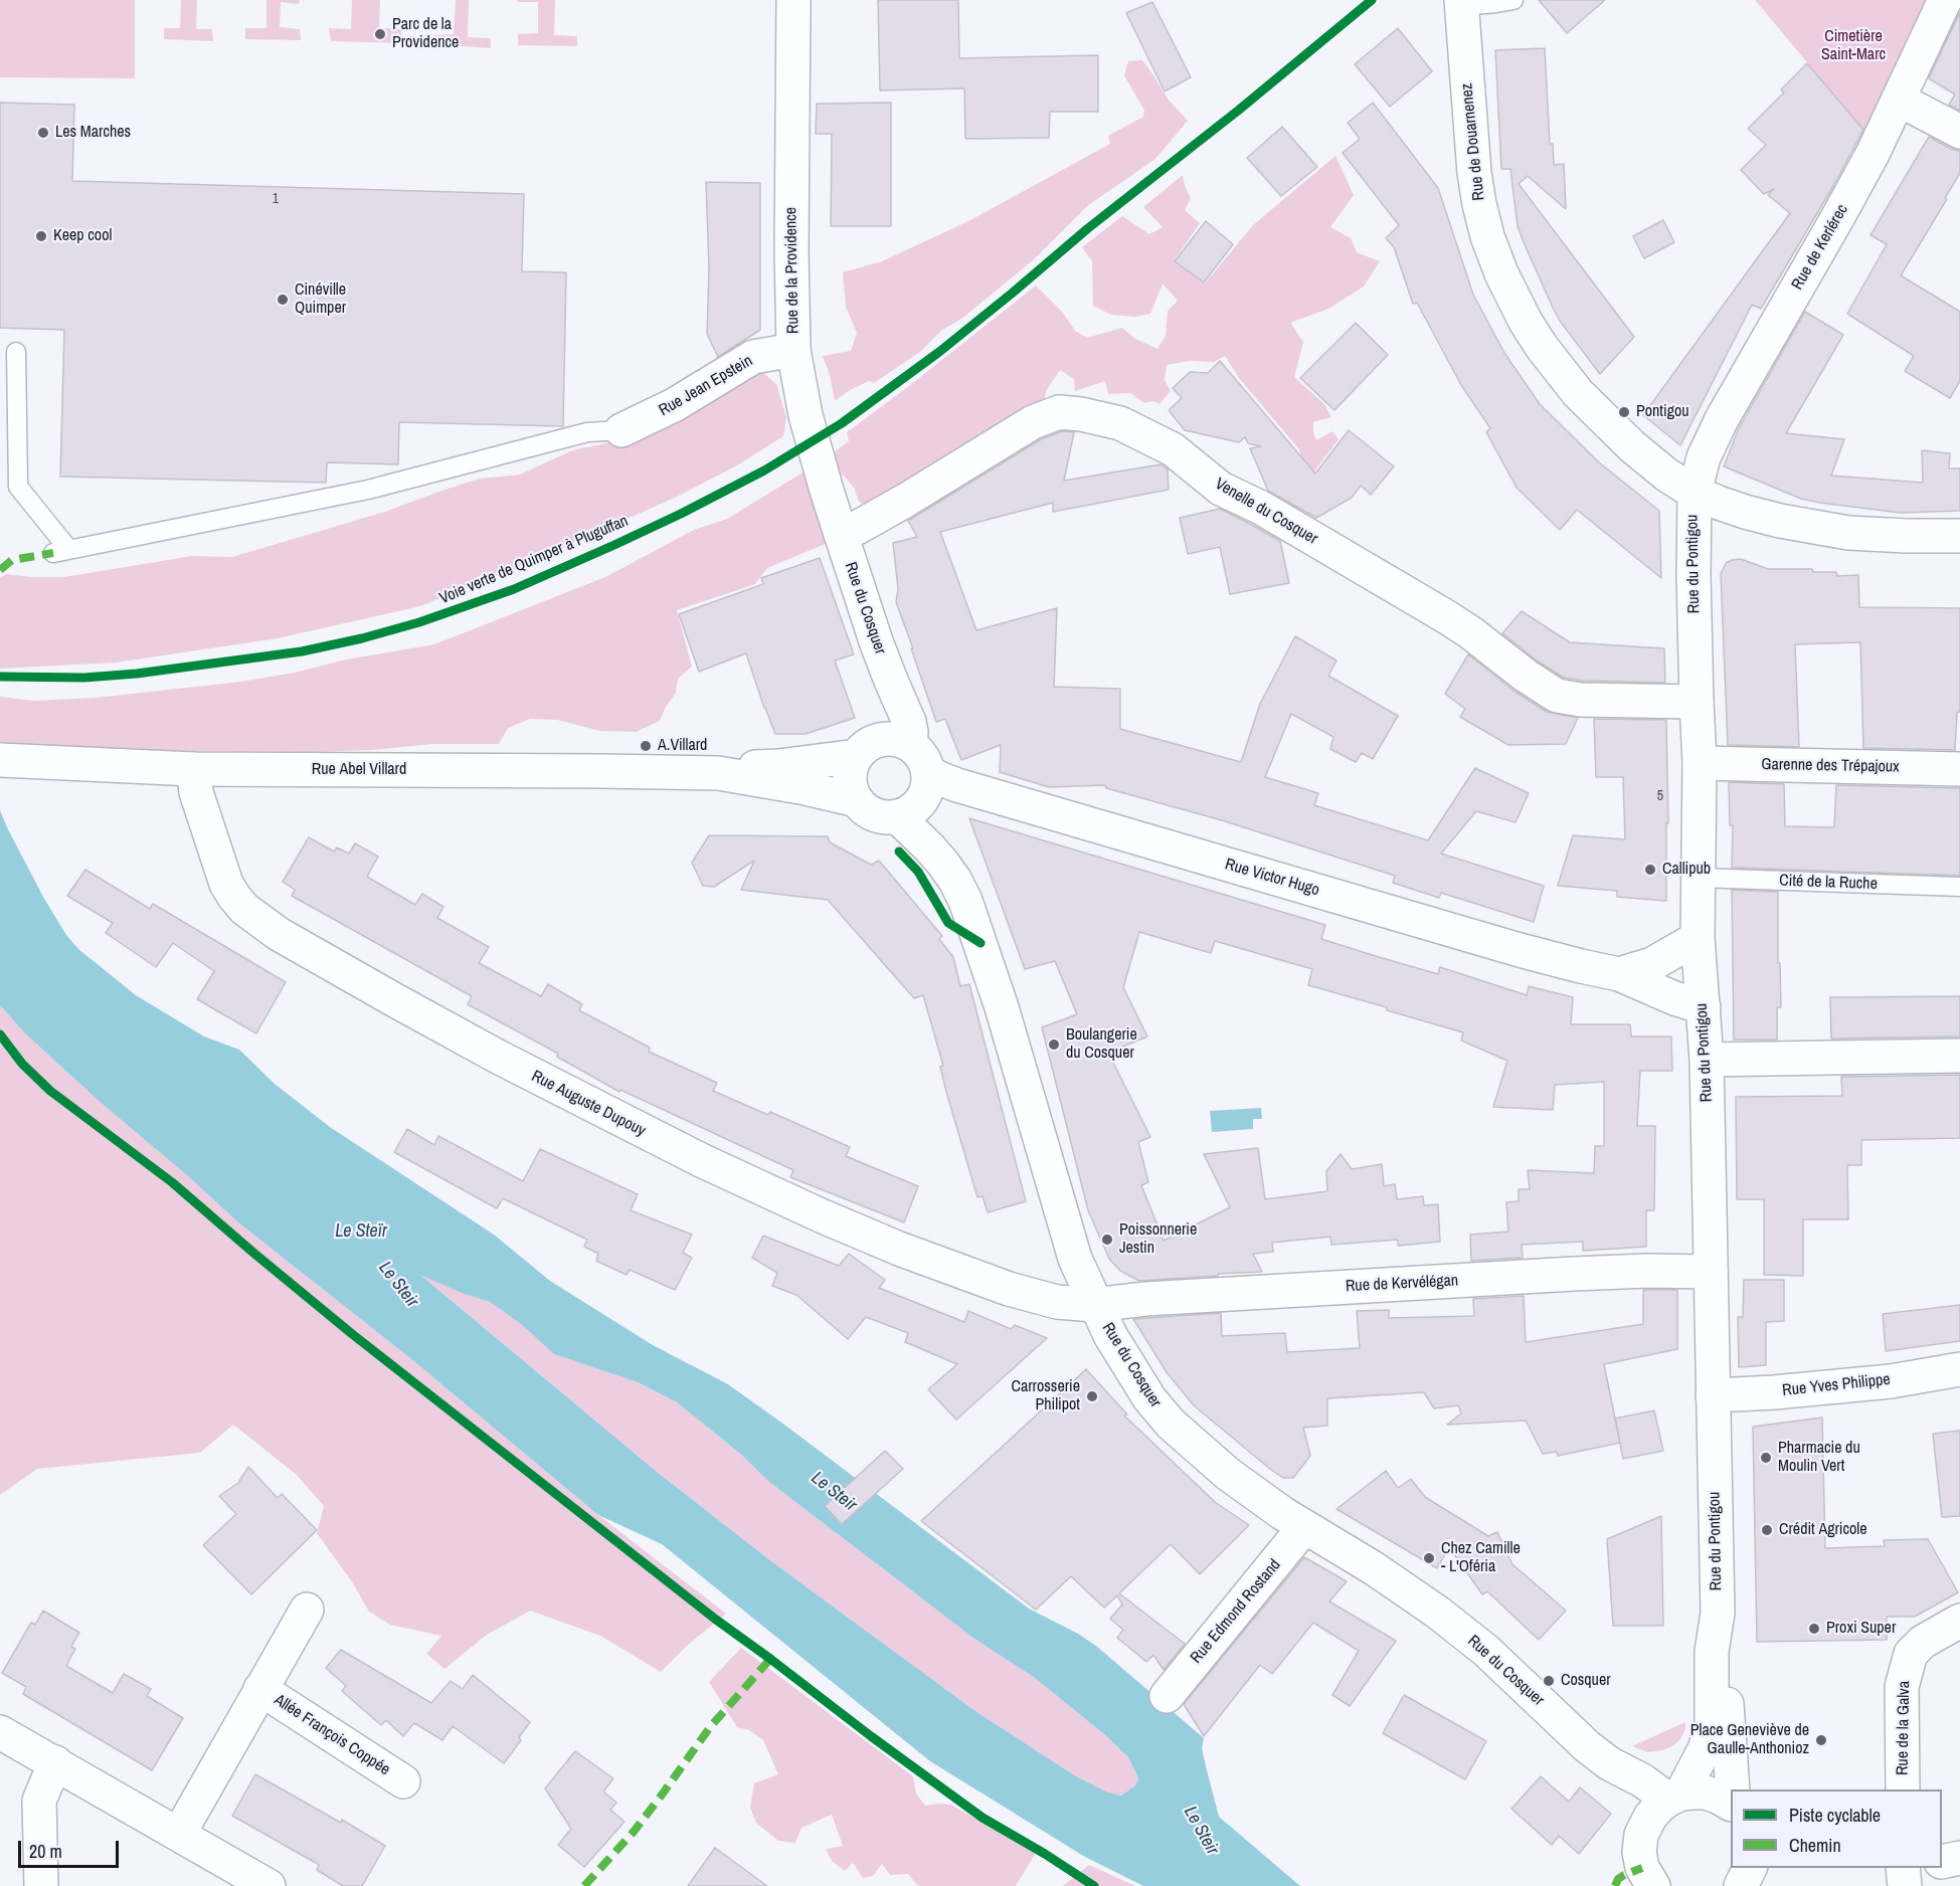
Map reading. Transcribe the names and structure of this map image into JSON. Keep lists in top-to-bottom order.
{
  "streets": {
    "street": [
      "Rue de Douarnenez",
      "Rue de Kerlérec",
      "Rue de la Providence",
      "Rue Jean Epstein",
      "Venelle du Cosquer",
      "Rue du Pontigou",
      "Rue du Cosquer",
      "Garenne des Trépajoux",
      "Rue Abel Villard",
      "Rue Victor Hugo",
      "Rue Auguste Dupouy",
      "Rue de Kervélégan",
      "Rue Yves Philippe",
      "Rue Edmond Rostand",
      "Rue de la Galva",
      "Allée François Coppée"
    ],
    "lane": ["Cité de la Ruche"],
    "cycle path": ["Voie verte de Quimper à Pluguffan"]
  },
  "crossings": [
    ["Rue de Douarnenez", "Rue de Kerlérec"],
    ["Rue de Douarnenez", "Rue du Pontigou"],
    ["Rue de Kerlérec", "Rue du Pontigou"],
    ["Rue de la Providence", "Rue Jean Epstein"],
    ["Rue de la Providence", "Venelle du Cosquer"],
    ["Rue de la Providence", "Rue du Cosquer"],
    ["Venelle du Cosquer", "Rue du Pontigou"],
    ["Venelle du Cosquer", "Rue du Cosquer"],
    ["Rue du Pontigou", "Rue du Cosquer"],
    ["Rue du Pontigou", "Garenne des Trépajoux"],
    ["Rue du Pontigou", "Rue Victor Hugo"],
    ["Rue du Pontigou", "Cité de la Ruche"],
    ["Rue du Pontigou", "Rue de Kervélégan"],
    ["Rue du Pontigou", "Rue Yves Philippe"],
    ["Rue du Cosquer", "Rue Abel Villard"],
    ["Rue du Cosquer", "Rue Victor Hugo"],
    ["Rue du Cosquer", "Rue Auguste Dupouy"],
    ["Rue du Cosquer", "Rue de Kervélégan"],
    ["Rue du Cosquer", "Rue Edmond Rostand"],
    ["Rue Abel Villard", "Rue Victor Hugo"],
    ["Rue Abel Villard", "Rue Auguste Dupouy"],
    ["Rue Auguste Dupouy", "Rue de Kervélégan"]
  ],
  "water": ["Le Steïr", "Le Steir"],
  "parks": ["Cimetière Saint-Marc"],
  "places": [
    "Parc de la Providence",
    "Les Marches",
    "Keep cool",
    "Cinéville Quimper",
    "Pontigou",
    "A.Villard",
    "Callipub",
    "Boulangerie du Cosquer",
    "Poissonnerie Jestin",
    "Carrosserie Philipot",
    "Pharmacie du Moulin Vert",
    "Crédit Agricole",
    "Chez Camille - L'Oféria",
    "Proxi Super",
    "Cosquer",
    "Place Geneviève de Gaulle-Anthonioz"
  ],
  "house_numbers": ["1", "5"],
  "legend": ["Piste cyclable", "Chemin"],
  "scale_bar": "20 m"
}
